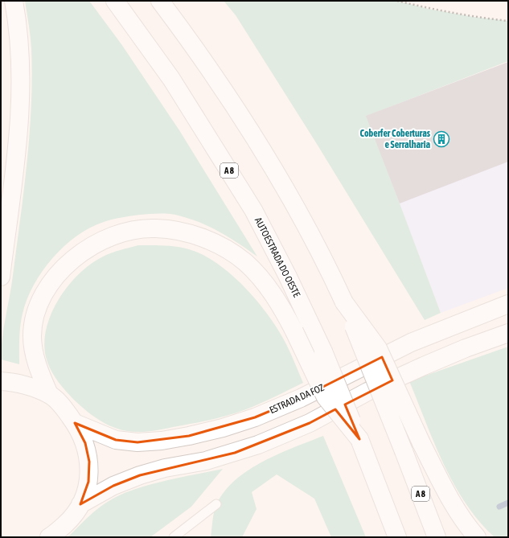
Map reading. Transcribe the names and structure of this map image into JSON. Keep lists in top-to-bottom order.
{
  "streets": {
    "main road": ["A 8", "AUTOESTRADA DO OESTE", "ESTRADA DA FOZ"]
  },
  "places": {
    "building": ["Coberfer Coberturas e Serralharia"]
  }
}
